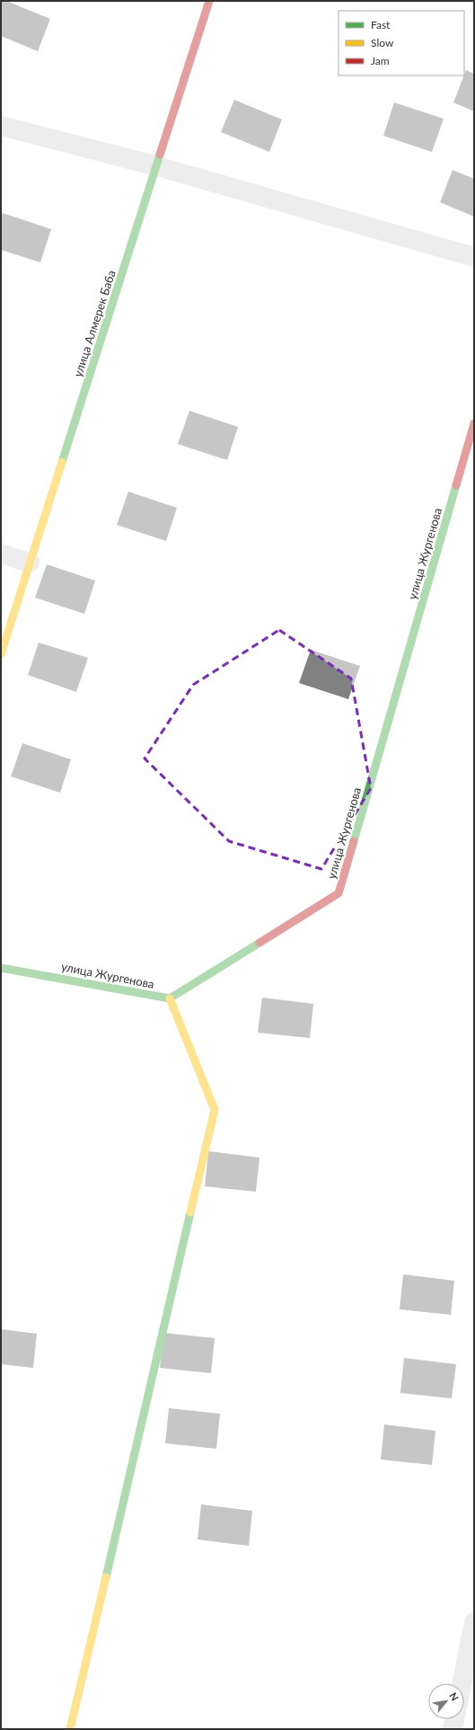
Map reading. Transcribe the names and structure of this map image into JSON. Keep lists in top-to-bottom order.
{
  "streets": {
    "street": ["улица Алмерек Баба", "улица Жургенова"]
  },
  "legend": ["Fast", "Slow", "Jam"],
  "north": "top right"
}
